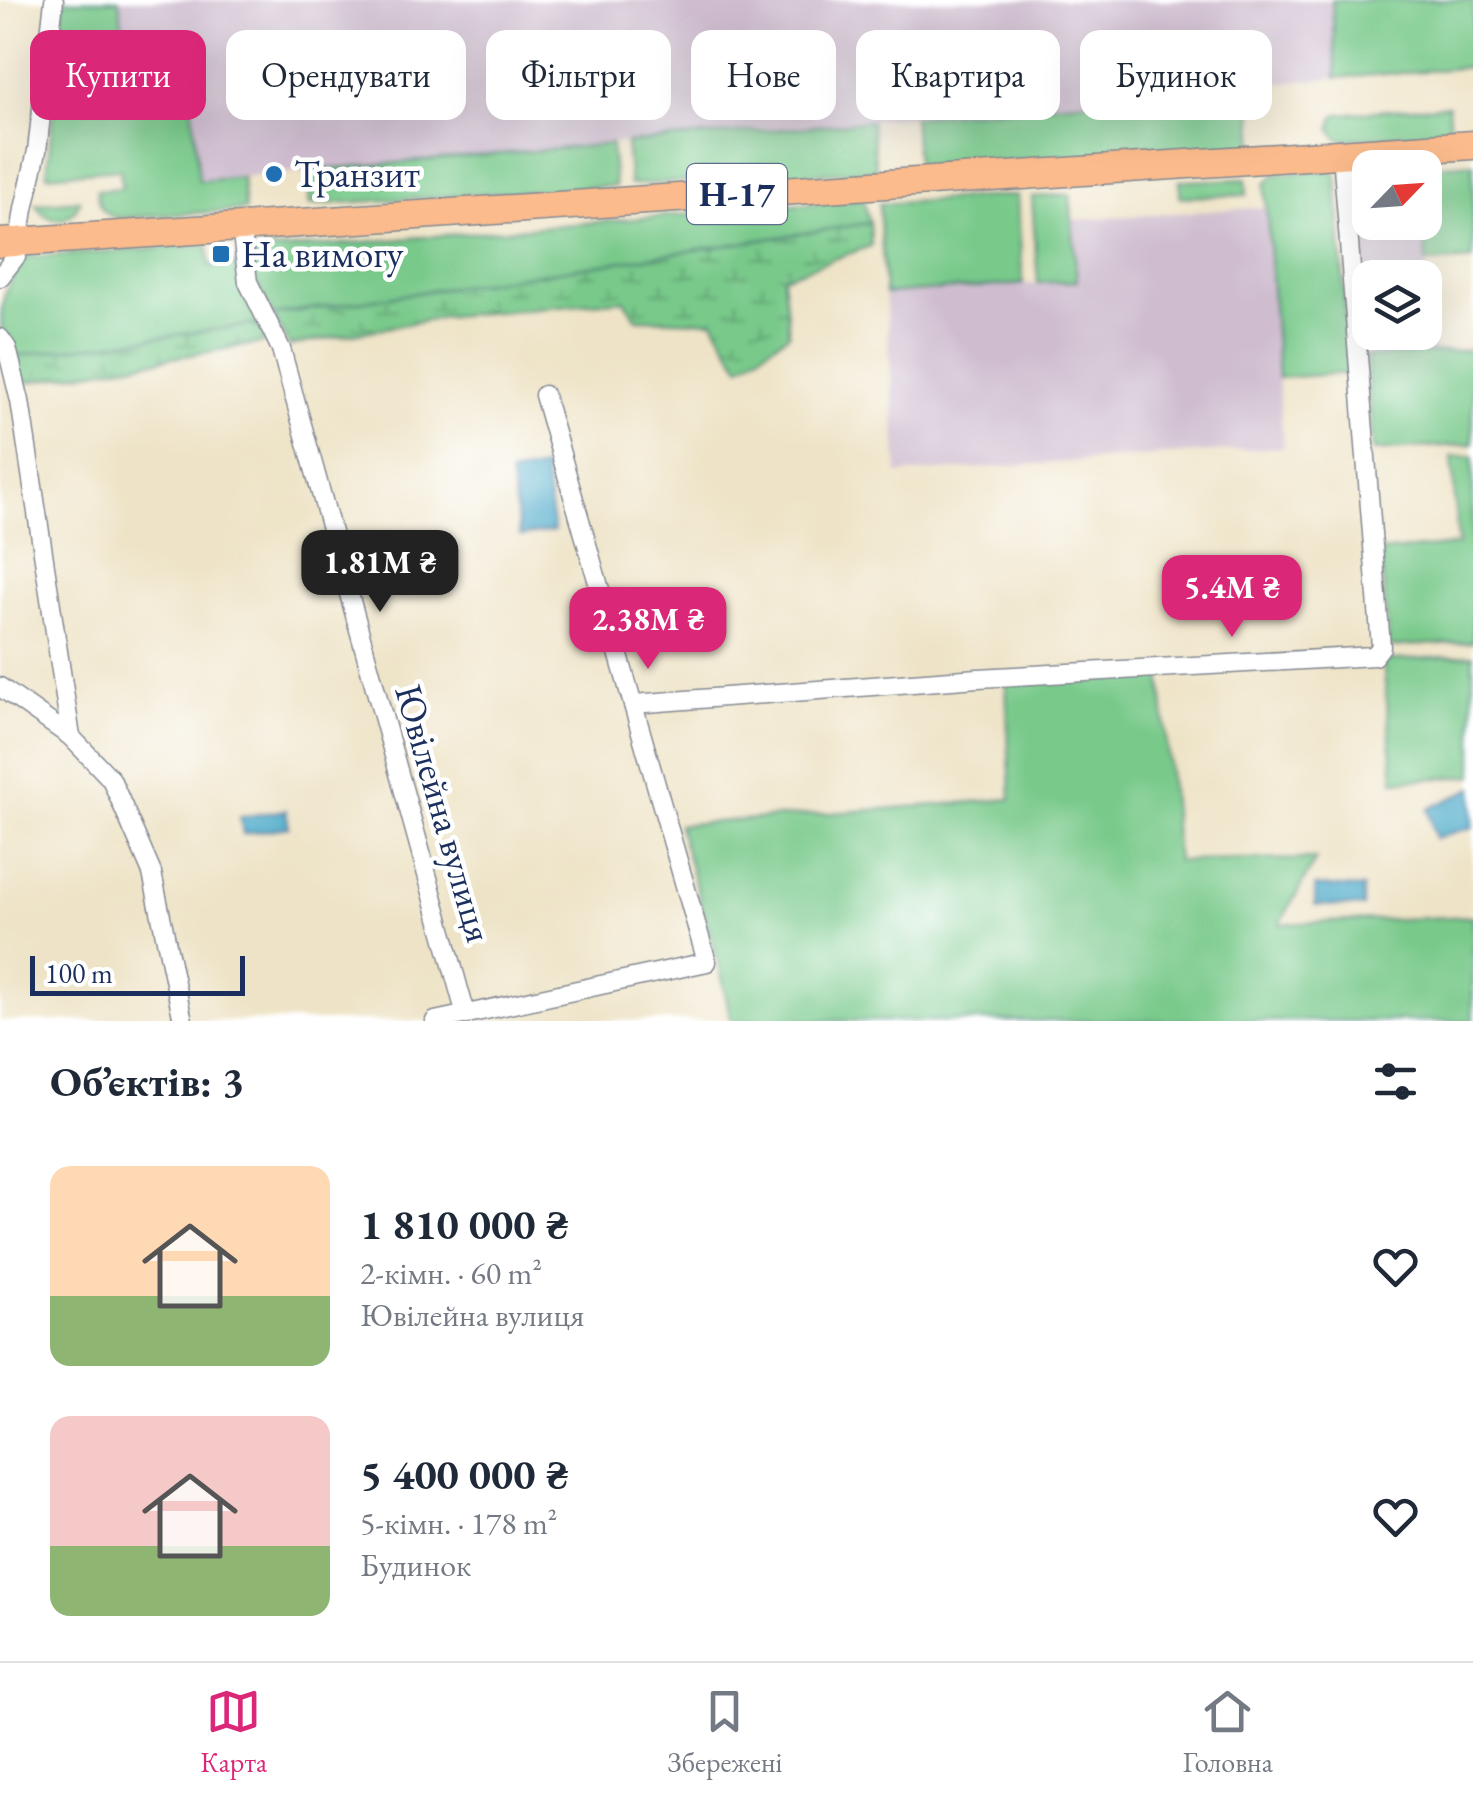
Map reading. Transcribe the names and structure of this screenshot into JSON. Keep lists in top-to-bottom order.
{
  "streets": {
    "main road": ["Н-17"],
    "street": ["Ювілейна вулиця"]
  },
  "crossings": [
    ["Н-17", "Ювілейна вулиця"]
  ],
  "places": {
    "other": ["Транзит"],
    "transit": ["На вимогу"]
  },
  "scale_bar": "100 m",
  "north": "top right",
  "page": {
    "chip": [
      "Купити",
      "Орендувати",
      "Фільтри",
      "Нове",
      "Квартира",
      "Будинок"
    ],
    "price": ["1.81M ₴", "5.4M ₴", "2.38M ₴"],
    "scale": "100 m",
    "heading": "Об’єктів: 3",
    "list": [
      {
        "name": "1 810 000 ₴",
        "note": "2-кімн. · 60 m² · Ювілейна вулиця"
      },
      {
        "name": "5 400 000 ₴",
        "note": "5-кімн. · 178 m² · Будинок"
      }
    ],
    "tabs": ["Карта", "Збережені", "Головна"]
  }
}
